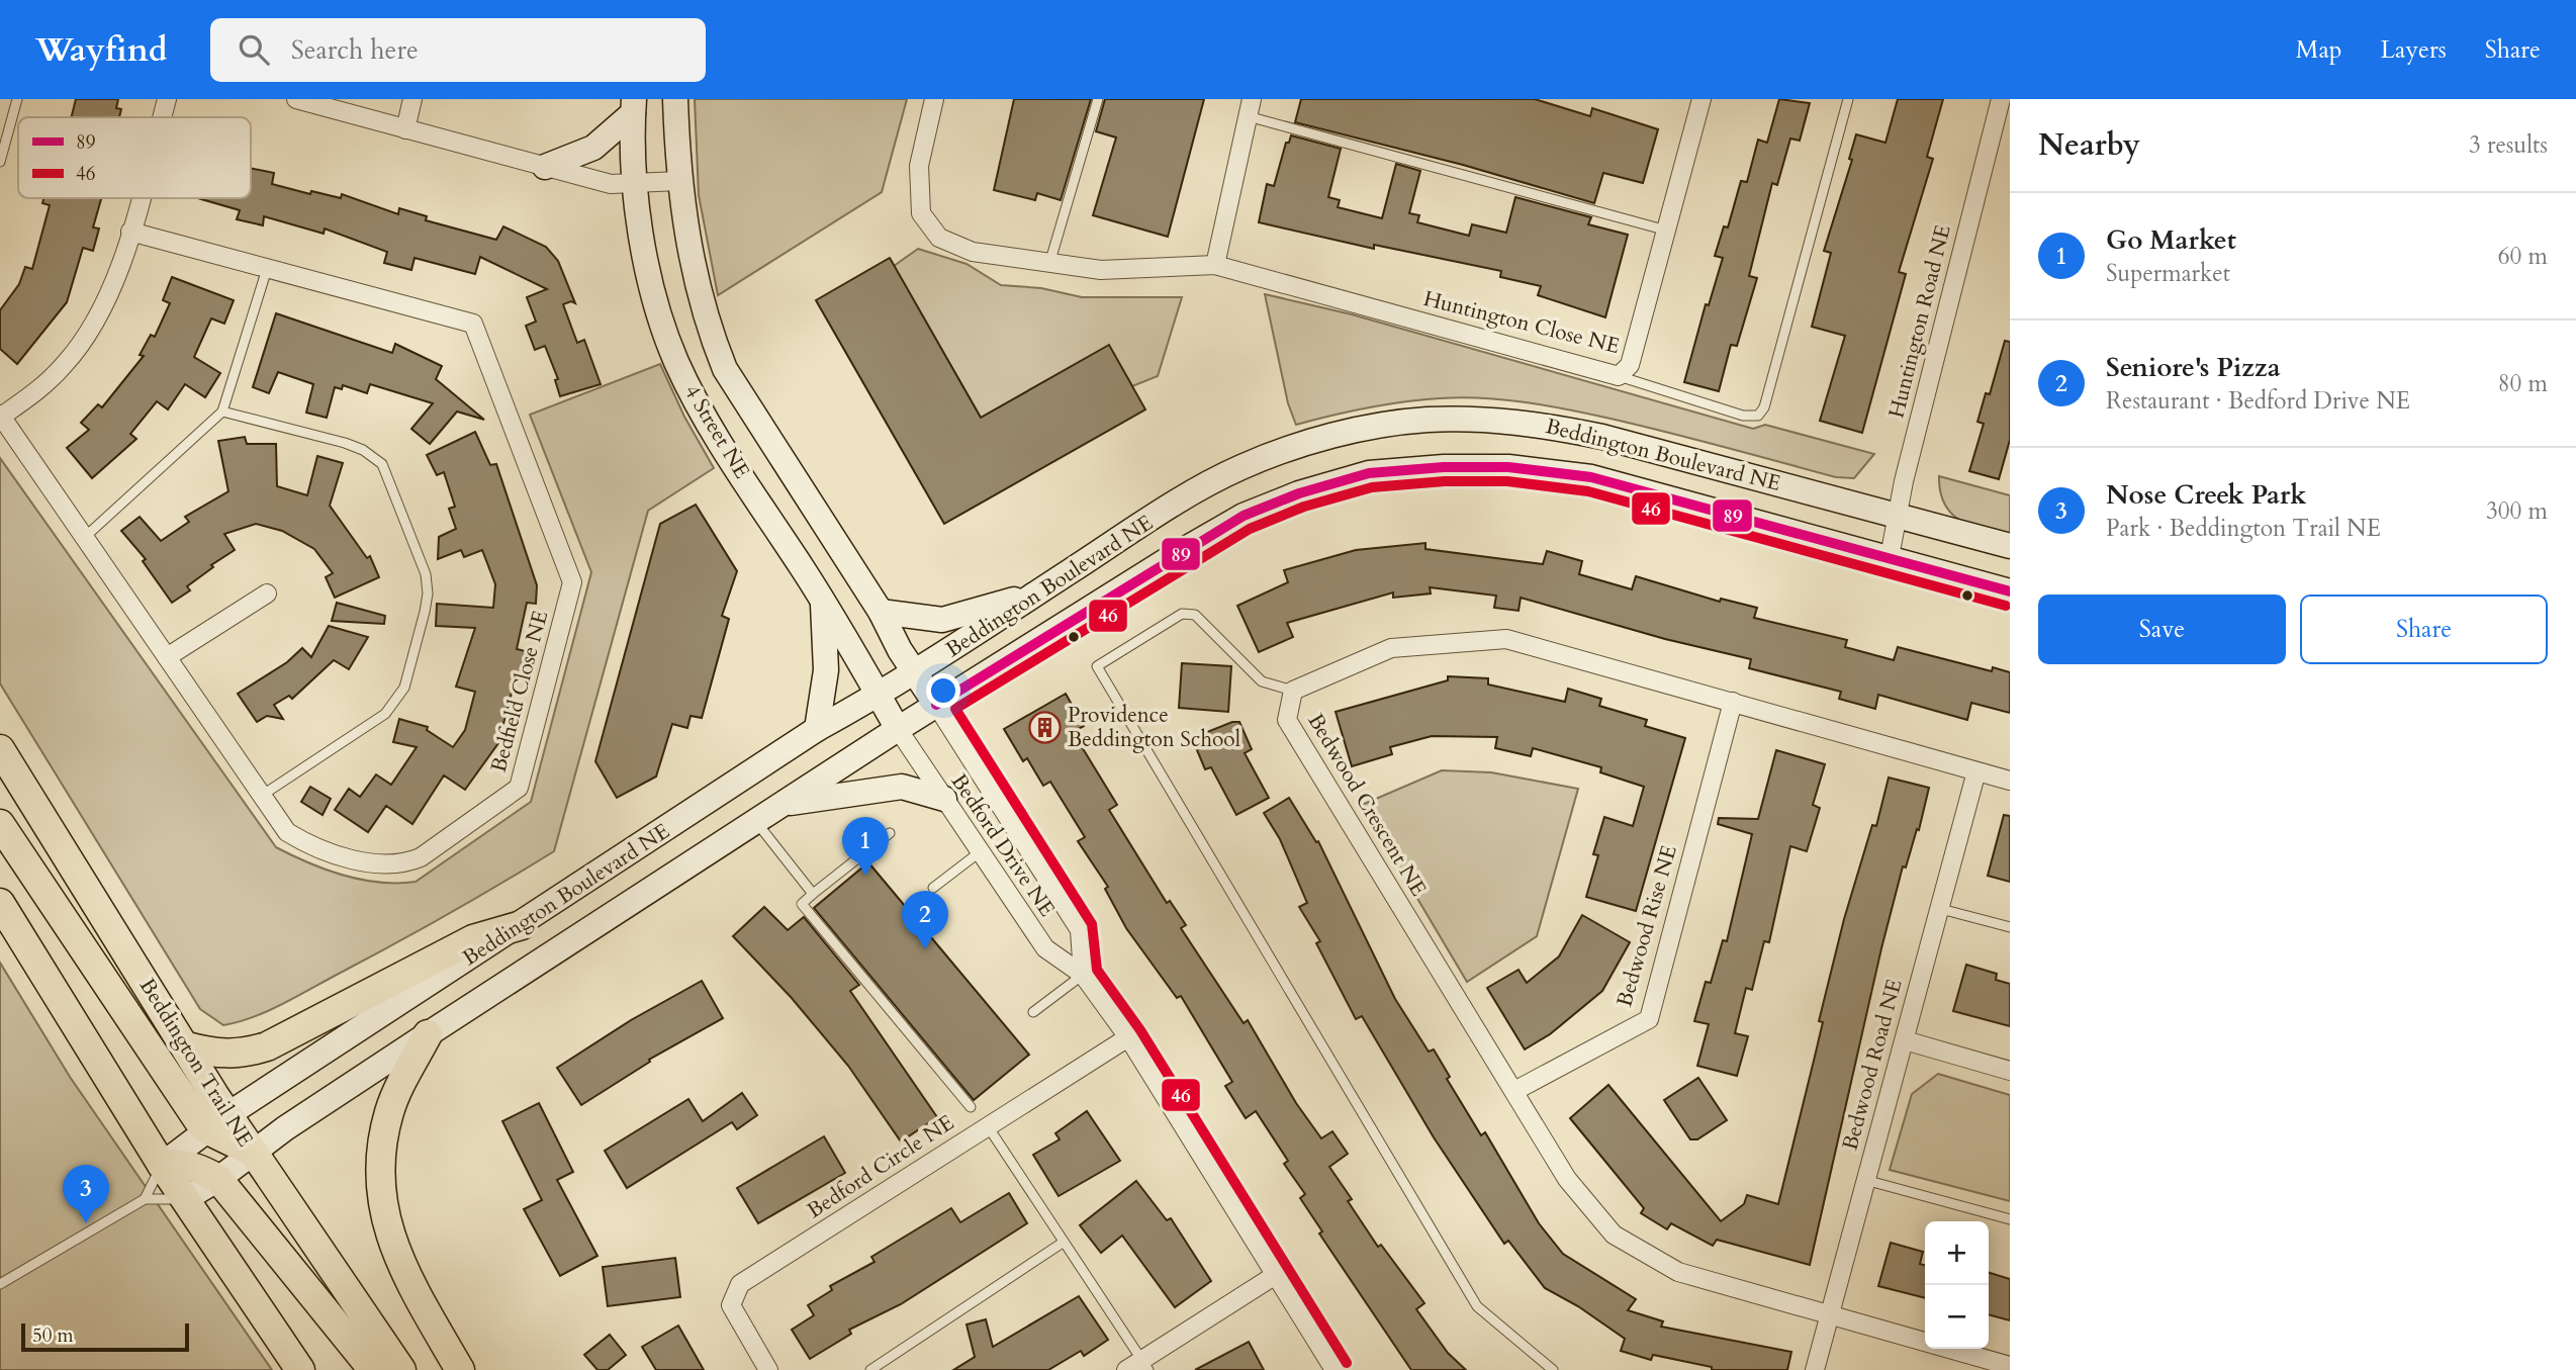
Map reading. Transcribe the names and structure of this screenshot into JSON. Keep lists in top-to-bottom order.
{
  "streets": {
    "main road": ["4 Street NE", "Beddington Boulevard NE", "Beddington Trail NE"],
    "street": [
      "Huntington Road NE",
      "Huntington Close NE",
      "Bedfield Close NE",
      "Bedwood Crescent NE",
      "Bedford Drive NE",
      "Bedwood Rise NE",
      "Bedwood Road NE",
      "Bedford Circle NE"
    ]
  },
  "crossings": [
    ["Huntington Road NE", "Beddington Boulevard NE"],
    ["4 Street NE", "Beddington Boulevard NE"],
    ["4 Street NE", "Bedford Drive NE"],
    ["Beddington Boulevard NE", "Bedford Drive NE"],
    ["Beddington Boulevard NE", "Beddington Trail NE"],
    ["Bedwood Crescent NE", "Bedwood Rise NE"],
    ["Bedwood Crescent NE", "Bedwood Road NE"],
    ["Bedford Drive NE", "Bedford Circle NE"]
  ],
  "places": {
    "building": ["Providence Beddington School"]
  },
  "lines": ["transit line 89", "transit line 46"],
  "legend": ["89", "46"],
  "scale_bar": "50 m",
  "page": {
    "header": "Wayfind",
    "search": "Search here",
    "nav": ["Map", "Layers", "Share"],
    "heading": ["Nearby", "3 results"],
    "list": [
      {
        "mark": "1",
        "name": "Go Market",
        "note": "Supermarket",
        "value": "60 m"
      },
      {
        "mark": "2",
        "name": "Seniore's Pizza",
        "note": "Restaurant · Bedford Drive NE",
        "value": "80 m"
      },
      {
        "mark": "3",
        "name": "Nose Creek Park",
        "note": "Park · Beddington Trail NE",
        "value": "300 m"
      }
    ],
    "buttons": ["Save", "Share"],
    "pins": ["1", "2", "3"],
    "map_buttons": ["+", "−"],
    "scale": "50 m"
  }
}
